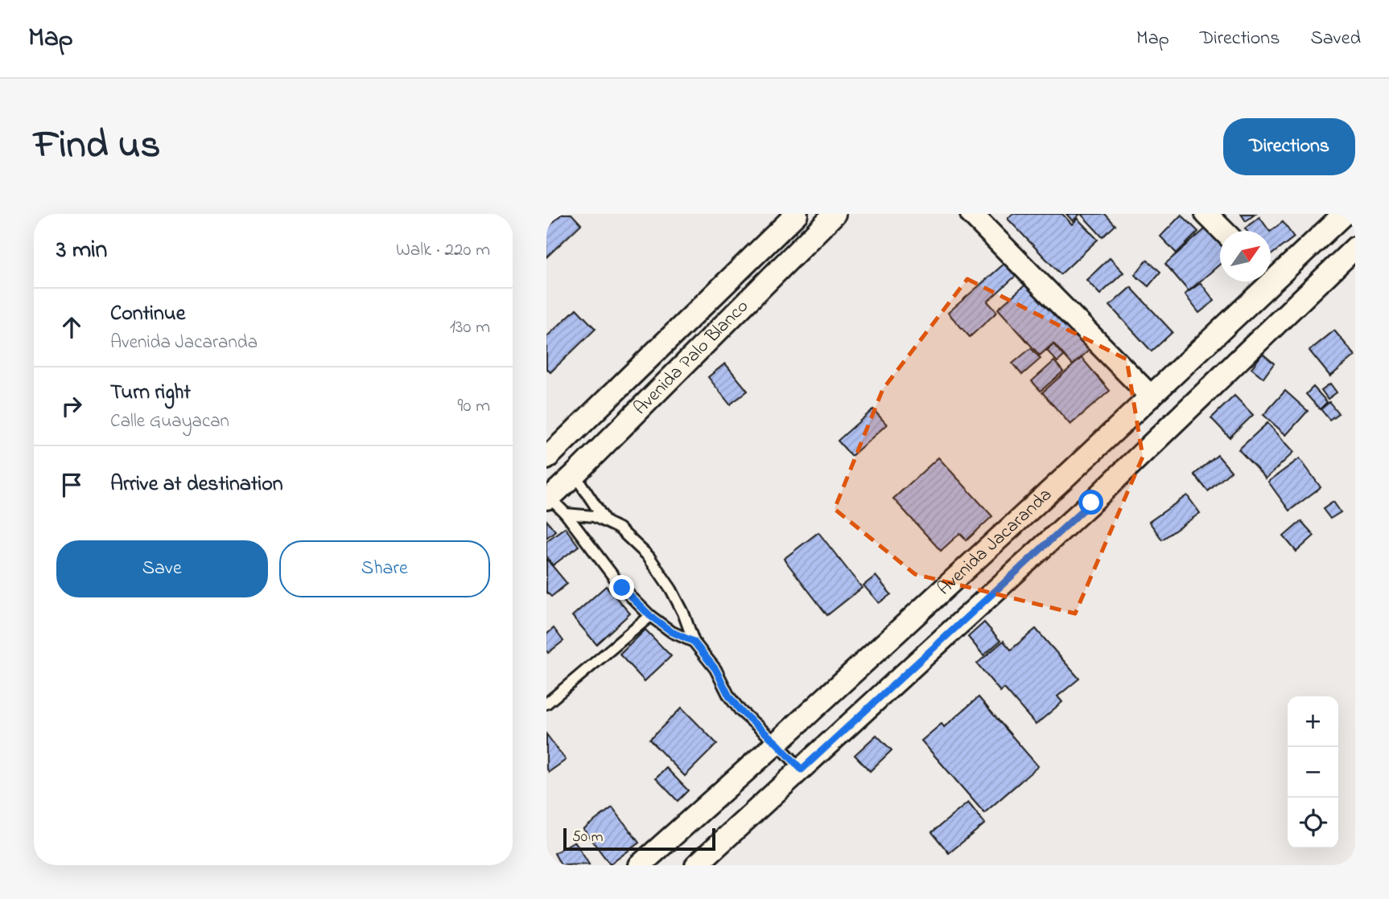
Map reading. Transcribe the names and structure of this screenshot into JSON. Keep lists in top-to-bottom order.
{
  "streets": {
    "street": ["Avenida Palo Blanco", "Avenida Jacaranda"]
  },
  "scale_bar": "50 m",
  "north": "top right",
  "page": {
    "header": "Map",
    "nav": ["Map", "Directions", "Saved"],
    "title": "Find us",
    "buttons": [
      "Directions",
      ["Save", "Share"]
    ],
    "heading": ["3 min", "Walk · 220 m"],
    "list": [
      ["Continue", "Avenida Jacaranda", "130 m"],
      ["Turn right", "Calle Guayacan", "90 m"],
      "Arrive at destination"
    ],
    "map_buttons": ["+", "−"],
    "scale": "50 m"
  }
}
